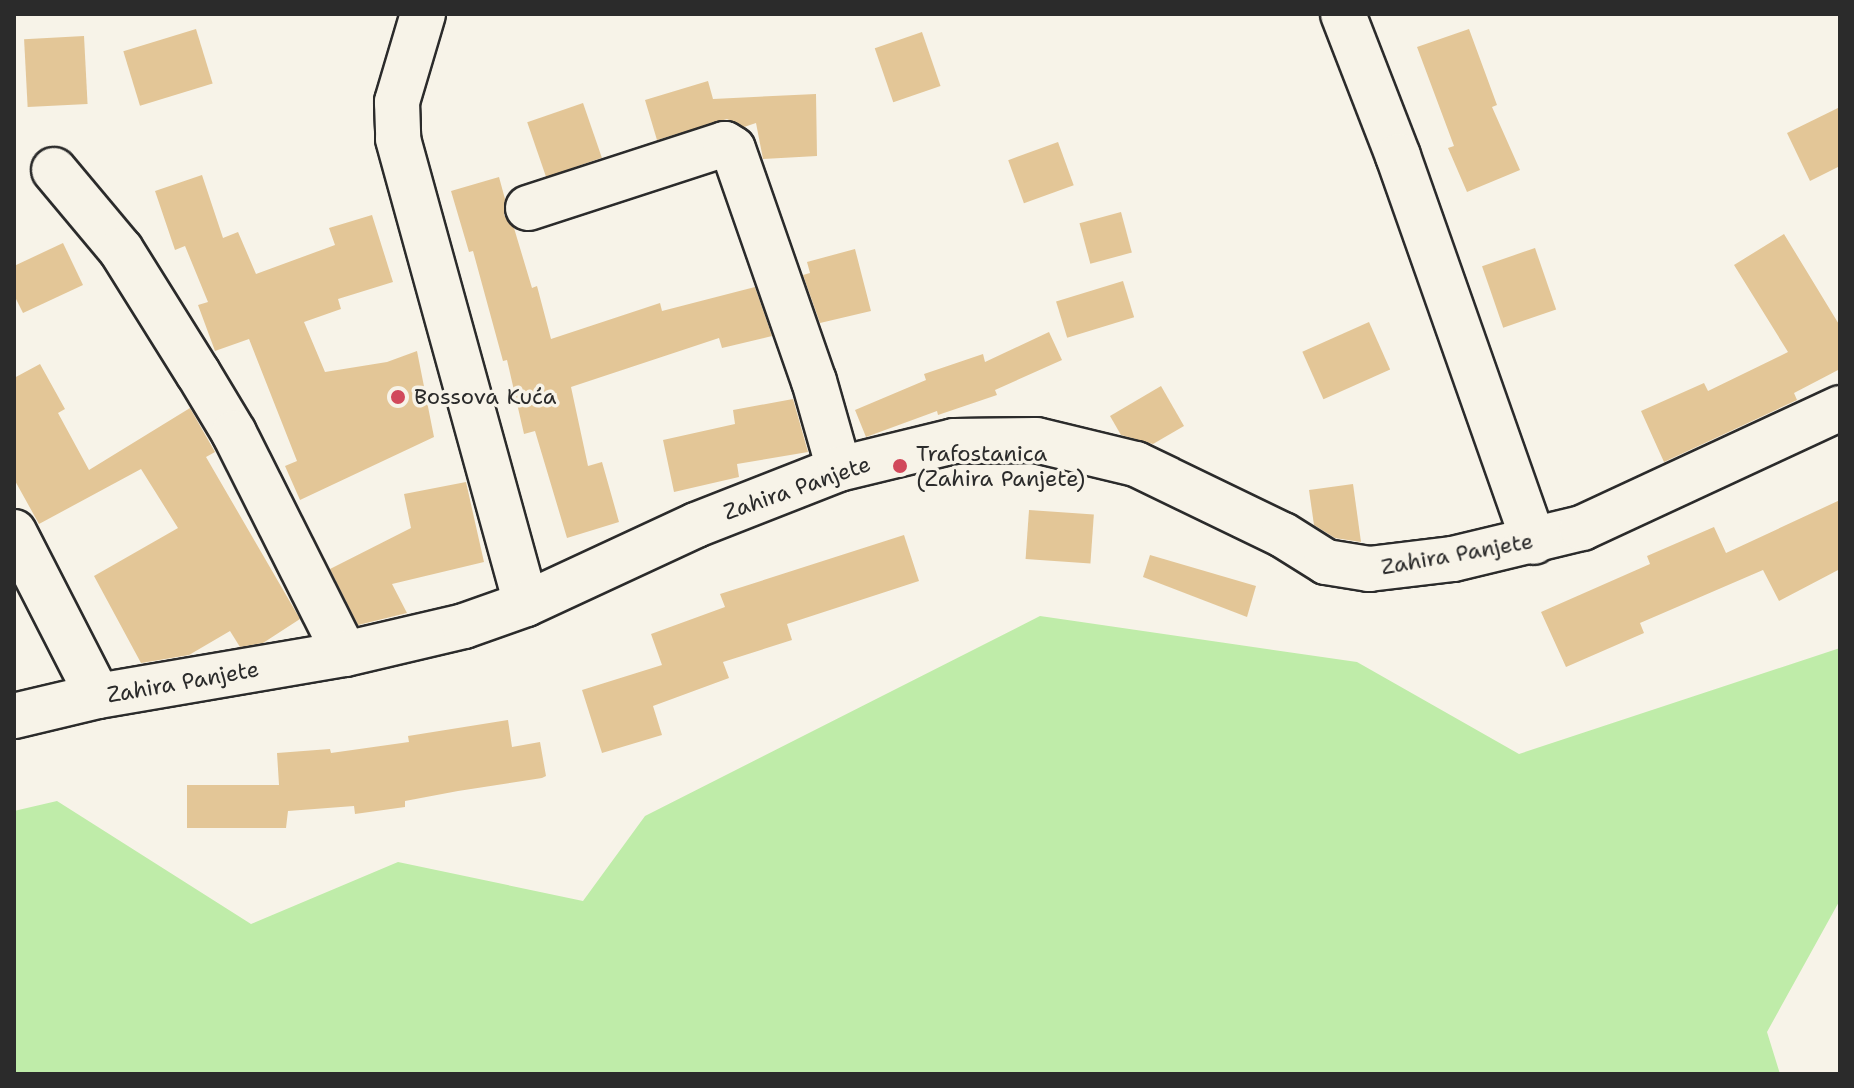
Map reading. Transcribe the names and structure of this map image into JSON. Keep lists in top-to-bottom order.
{
  "streets": {
    "street": ["Zahira Panjete"]
  },
  "places": ["Bossova Kuća", "Trafostanica (Zahira Panjete)"]
}
